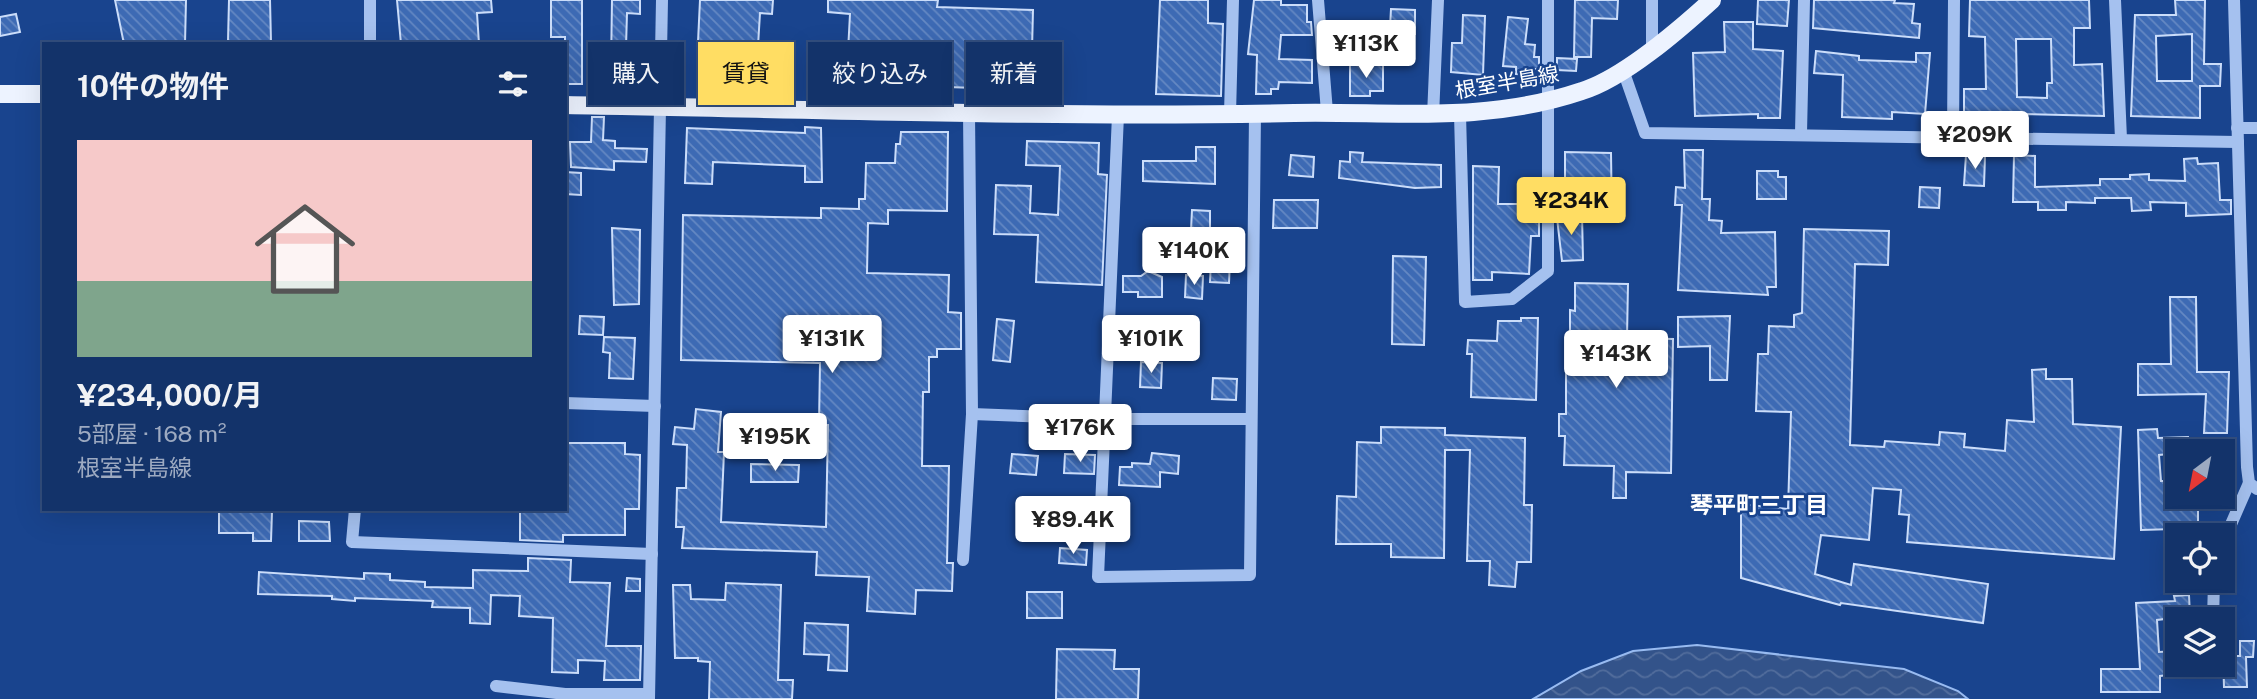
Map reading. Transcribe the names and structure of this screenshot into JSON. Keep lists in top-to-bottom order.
{
  "streets": {
    "main road": ["根室半島線"]
  },
  "districts": ["琴平町三丁目"],
  "north": "bottom left",
  "page": {
    "price": [
      "¥113K",
      "¥209K",
      "¥234K",
      "¥140K",
      "¥131K",
      "¥101K",
      "¥143K",
      "¥176K",
      "¥195K",
      "¥89.4K"
    ],
    "chip": [
      "購入",
      "賃貸",
      "絞り込み",
      "新着"
    ],
    "heading": "10件の物件",
    "list": [
      {
        "name": "¥234,000/月",
        "note": "5部屋 · 168 m² · 根室半島線"
      }
    ]
  }
}
